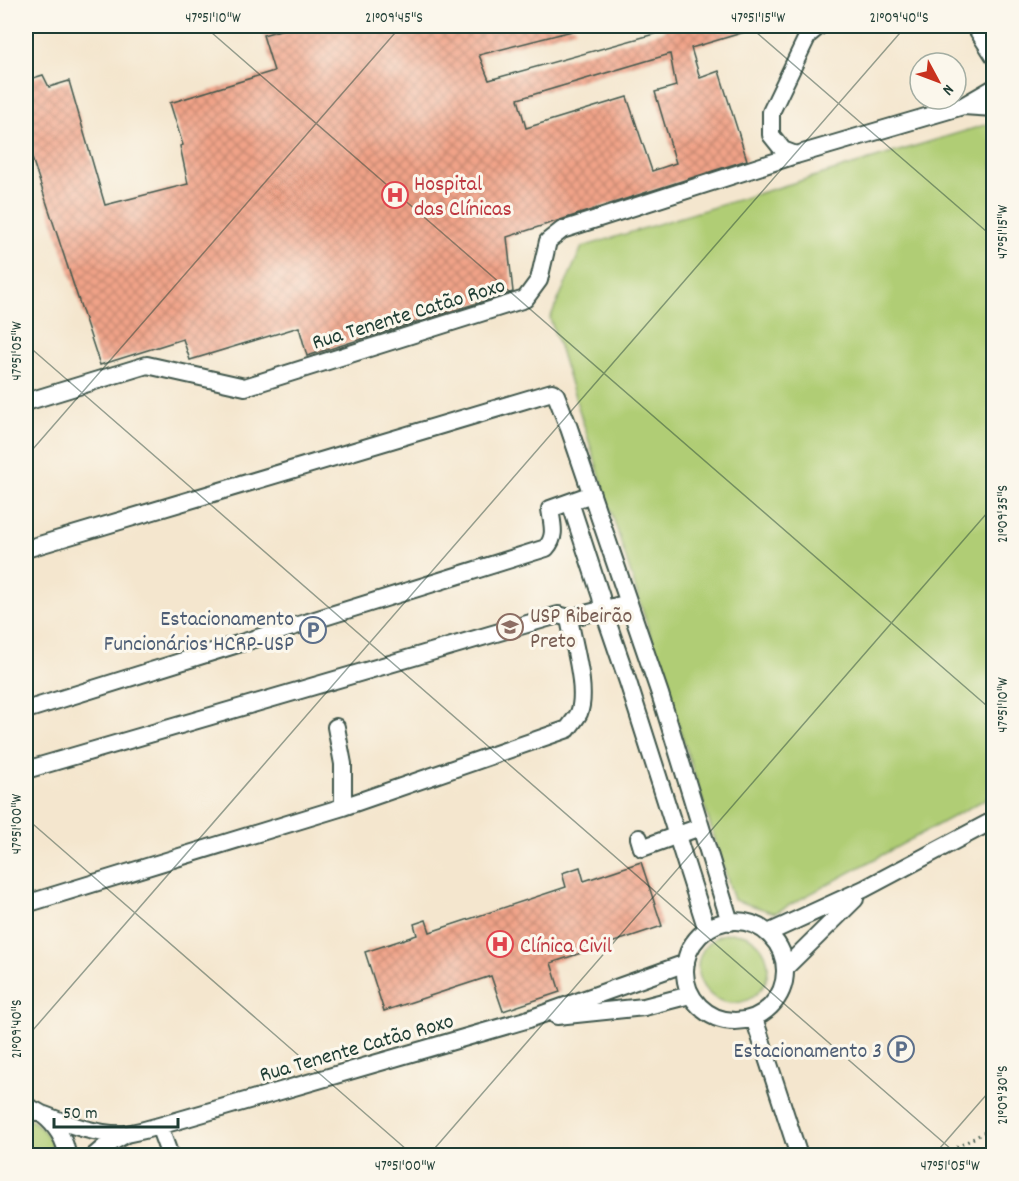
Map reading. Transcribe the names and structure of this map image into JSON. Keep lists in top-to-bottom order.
{
  "streets": {
    "street": ["Rua Tenente Catão Roxo"]
  },
  "places": {
    "hospital": ["Hospital das Clínicas", "Clínica Civil"],
    "school or university": ["USP Ribeirão Preto"],
    "parking": ["Estacionamento Funcionários HCRP-USP", "Estacionamento 3"]
  },
  "scale_bar": "50 m",
  "north": "bottom right",
  "coordinates": [
    "47°51'10\"W",
    "21°09'45\"S",
    "47°51'15\"W",
    "21°09'40\"S",
    "47°51'05\"W",
    "21°09'35\"S",
    "47°51'00\"W",
    "21°09'30\"S"
  ]
}
